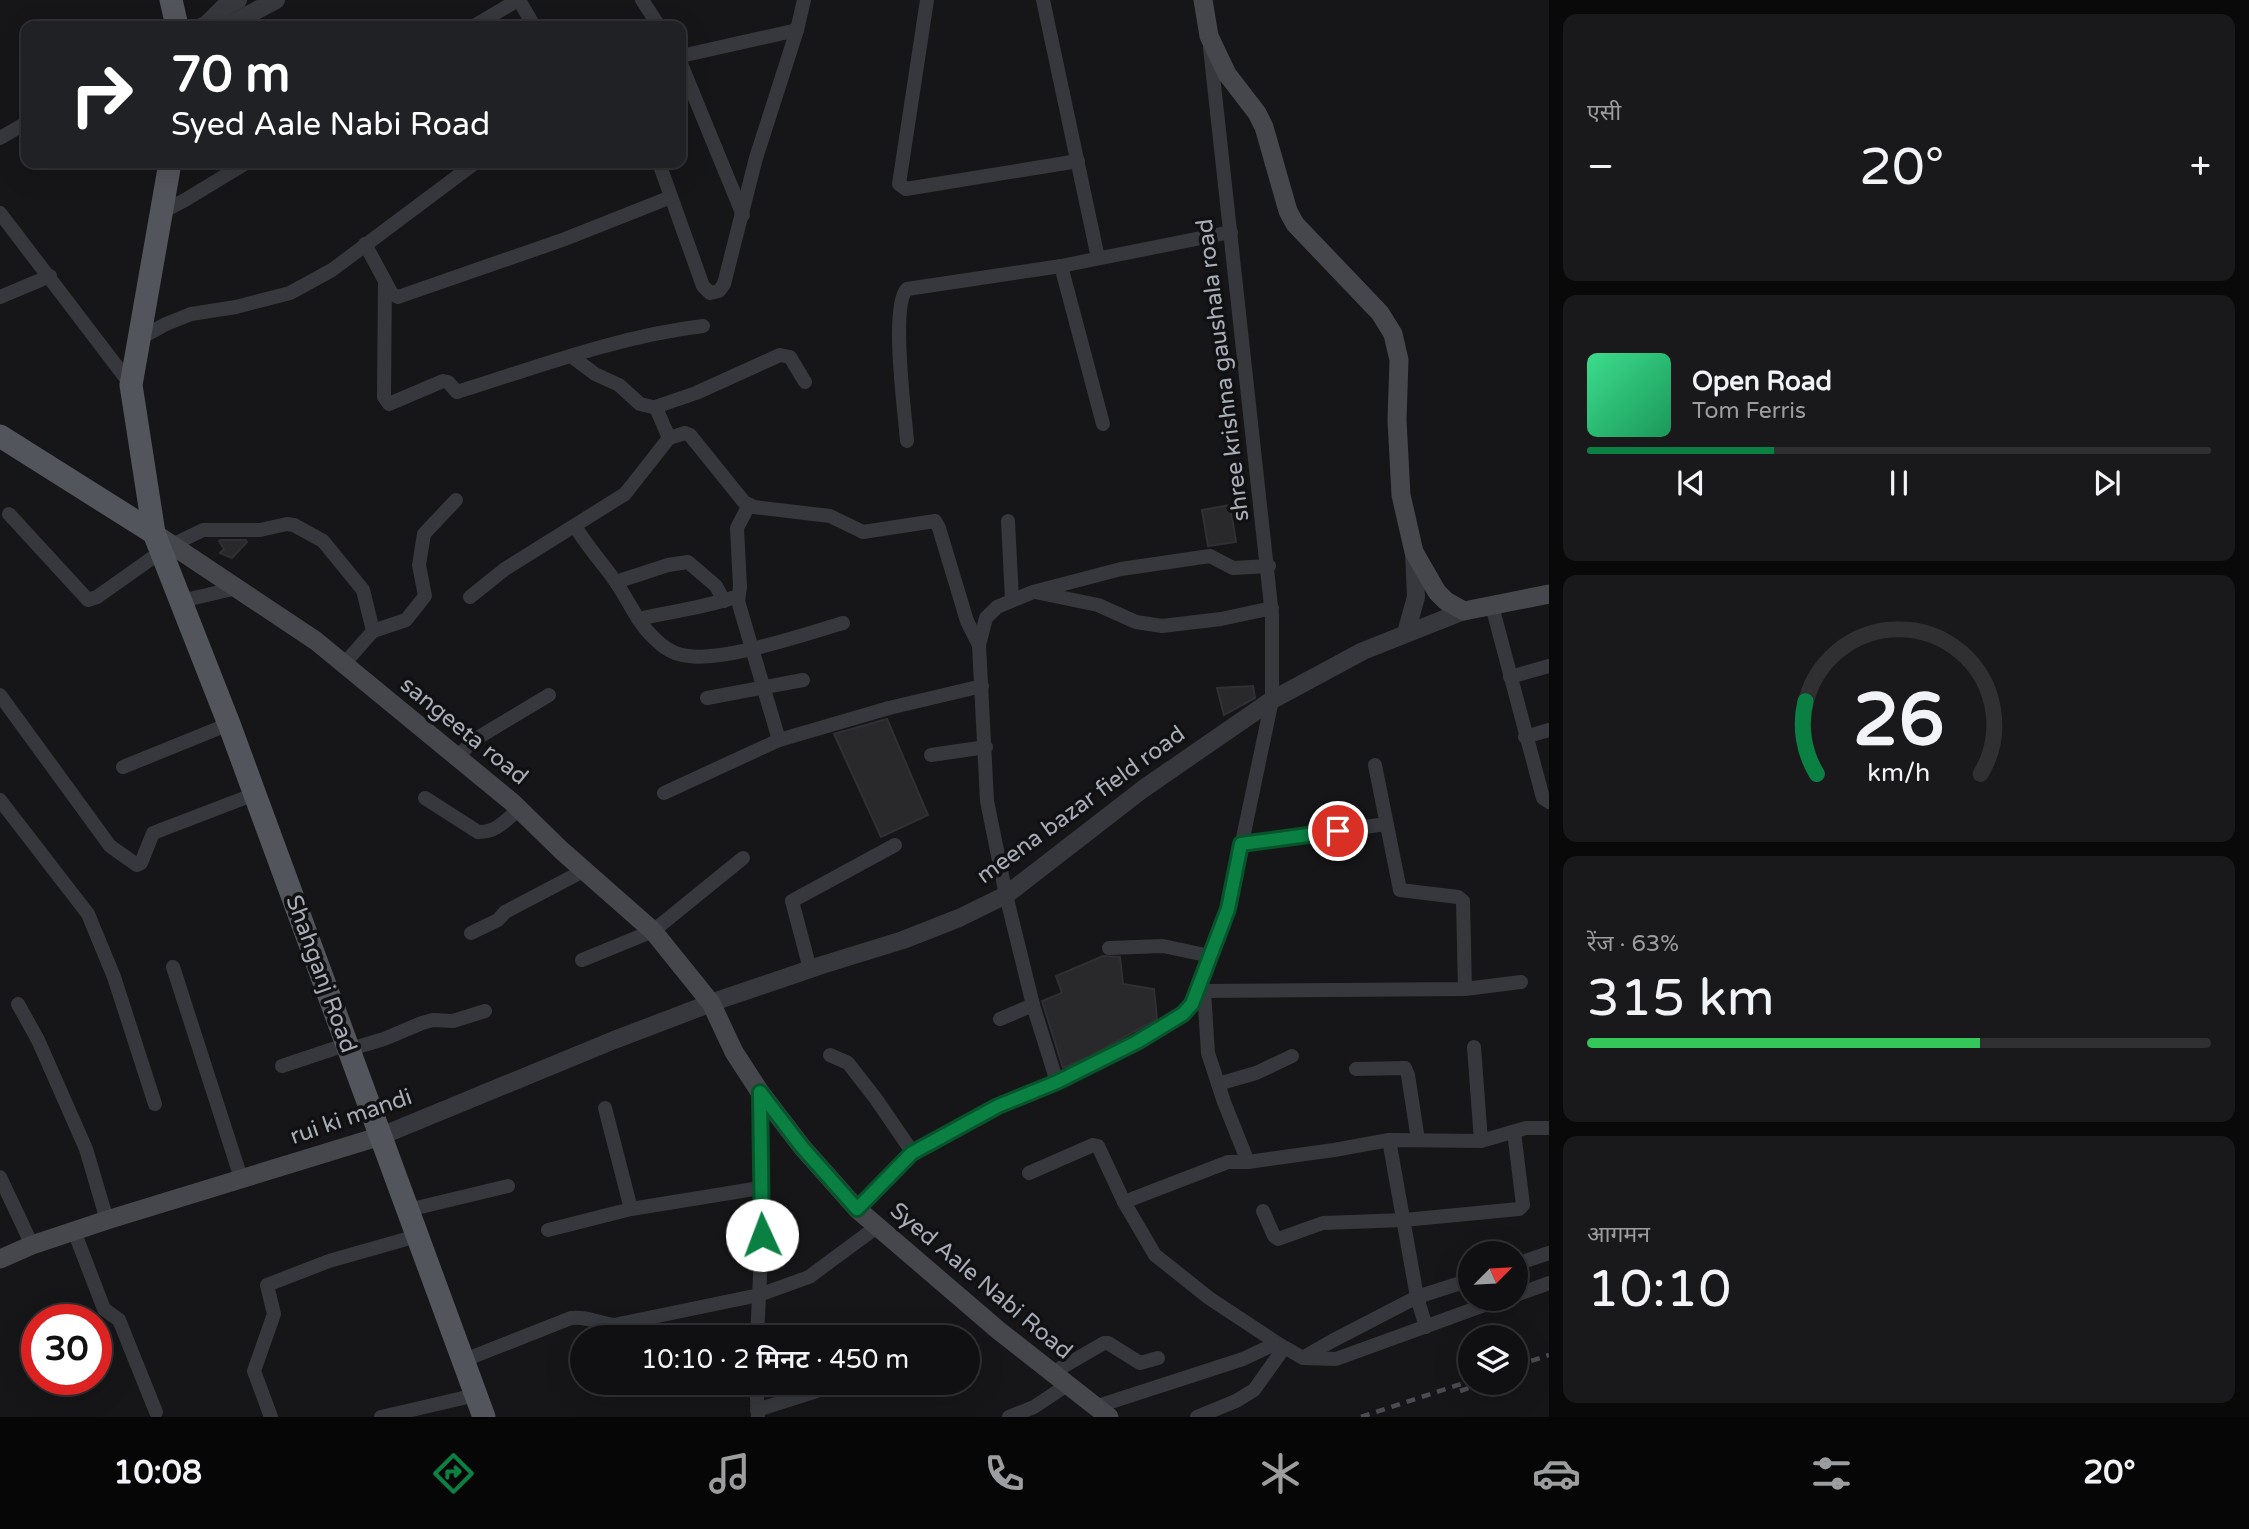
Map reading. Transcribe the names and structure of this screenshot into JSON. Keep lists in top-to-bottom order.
{
  "streets": {
    "main road": [
      "sangeeta road",
      "Shahganj Road",
      "rui ki mandi",
      "Syed Aale Nabi Road"
    ],
    "street": ["shree krishna gaushala road", "meena bazar field road"]
  },
  "crossings": [
    ["shree krishna gaushala road", "meena bazar field road"],
    ["sangeeta road", "meena bazar field road"],
    ["sangeeta road", "Shahganj Road"],
    ["sangeeta road", "rui ki mandi"],
    ["sangeeta road", "Syed Aale Nabi Road"],
    ["meena bazar field road", "rui ki mandi"],
    ["meena bazar field road", "Syed Aale Nabi Road"],
    ["Shahganj Road", "rui ki mandi"],
    ["rui ki mandi", "Syed Aale Nabi Road"]
  ],
  "north": "top right",
  "page": {
    "tile": [
      "एसी",
      ["रेंज · 63%", "315 km"],
      ["आगमन", "10:10"]
    ],
    "turn": ["70 m", "Syed Aale Nabi Road"],
    "heat": ["−", "20°", "+"],
    "song": ["Open Road", "Tom Ferris"],
    "limit": "30",
    "trip": "10:10 · 2 मिनट · 450 m",
    "tabs": ["10:08", "20°"],
    "gauge": ["26", "km/h"]
  }
}
